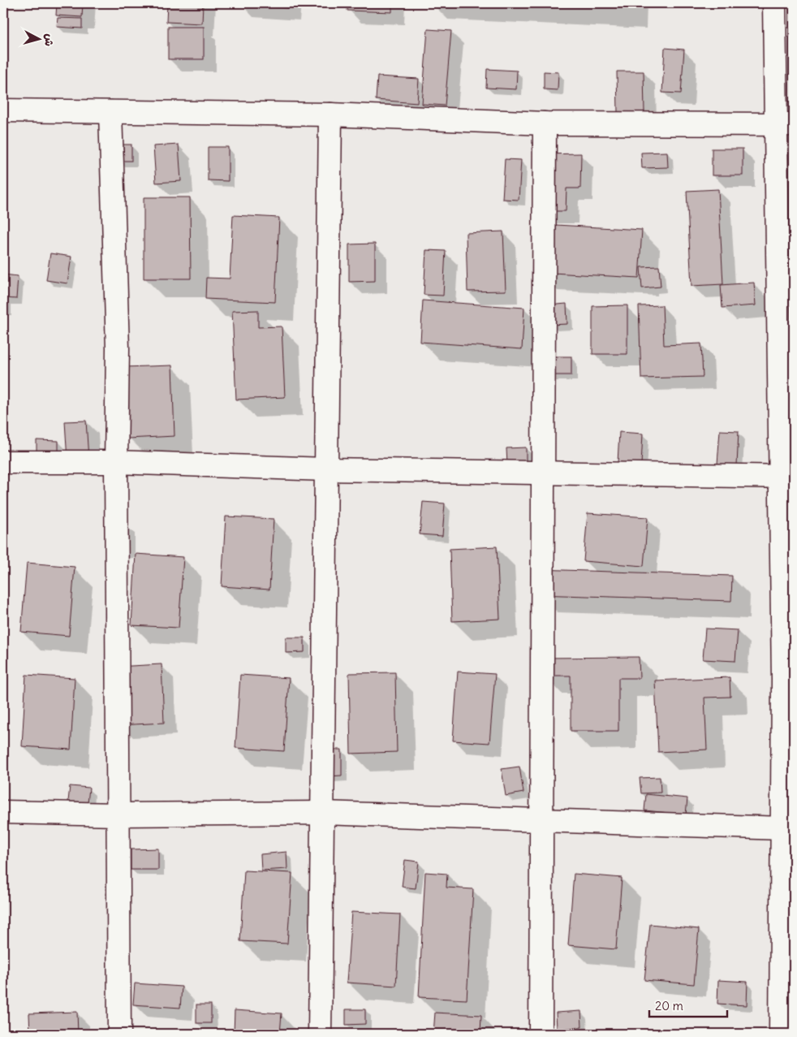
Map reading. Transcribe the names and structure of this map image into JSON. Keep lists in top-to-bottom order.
{
  "scale_bar": "20 m",
  "north": "right"
}
